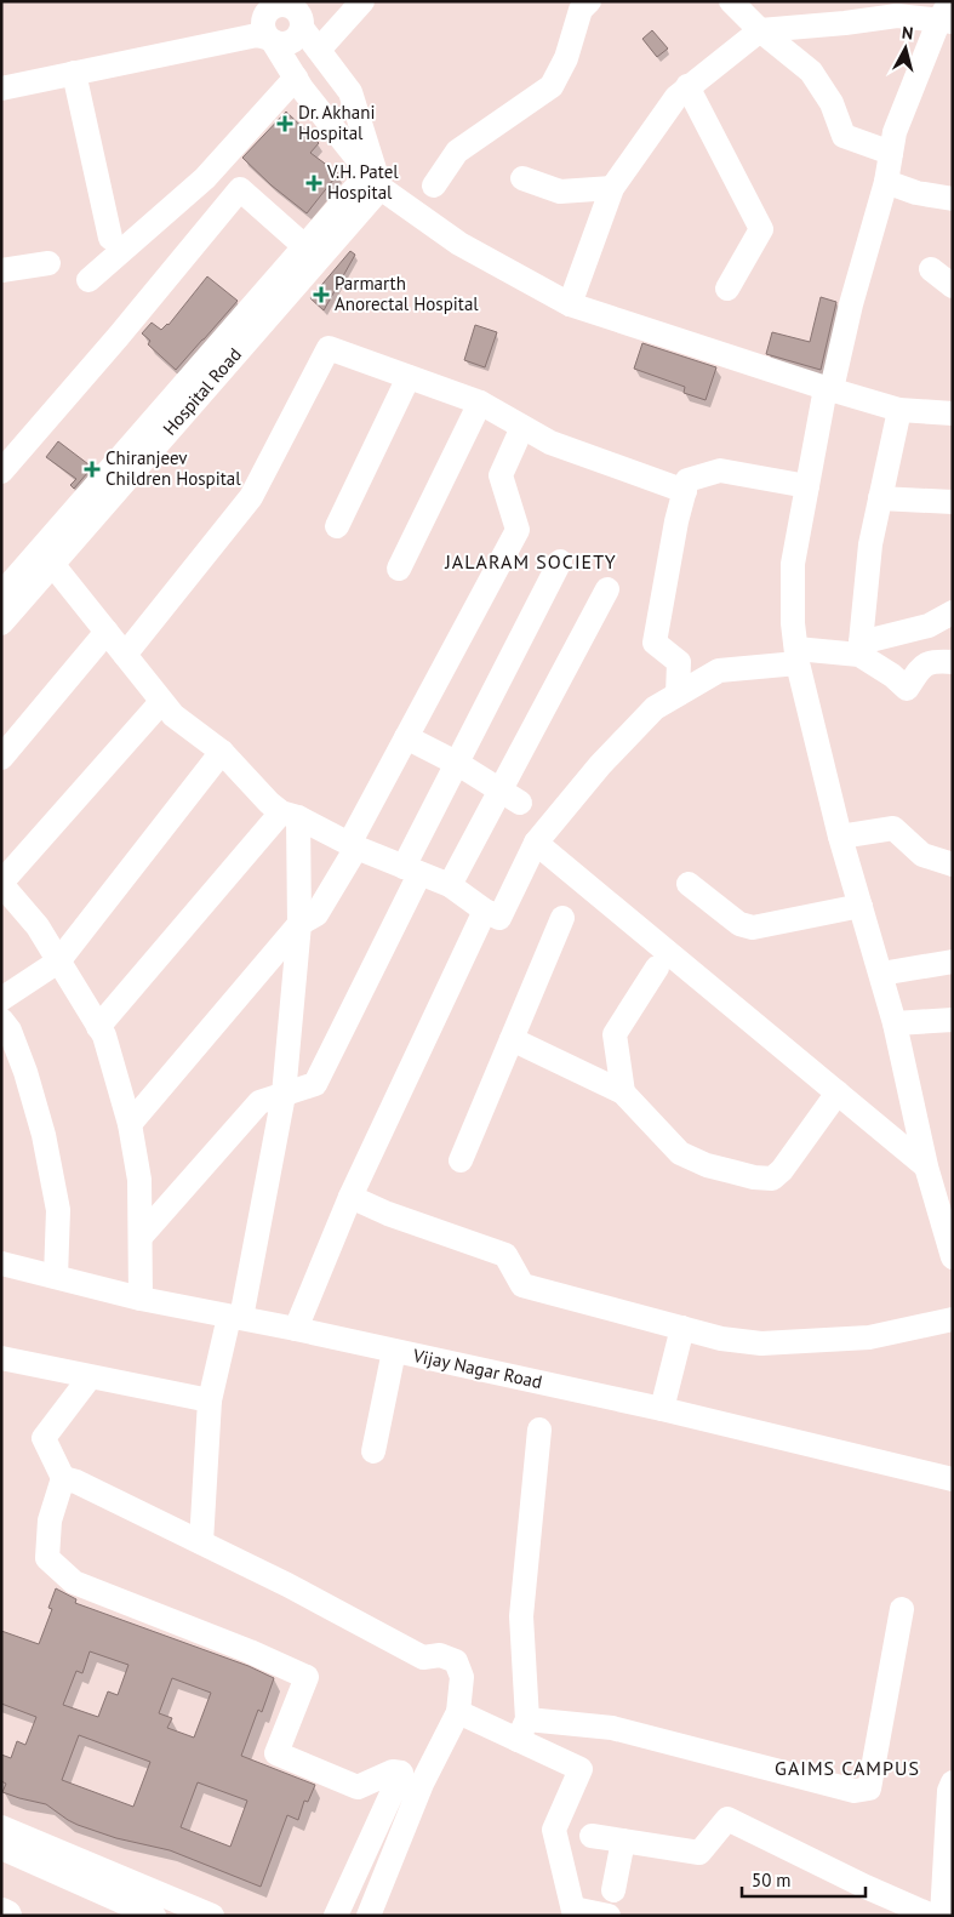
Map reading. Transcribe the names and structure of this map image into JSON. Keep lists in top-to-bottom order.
{
  "streets": {
    "street": ["Hospital Road", "Vijay Nagar Road"]
  },
  "districts": ["JALARAM SOCIETY", "GAIMS CAMPUS"],
  "places": {
    "health": [
      "Dr. Akhani Hospital",
      "V.H. Patel Hospital",
      "Parmarth Anorectal Hospital",
      "Chiranjeev Children Hospital"
    ]
  },
  "scale_bar": "50 m",
  "north": "top"
}
